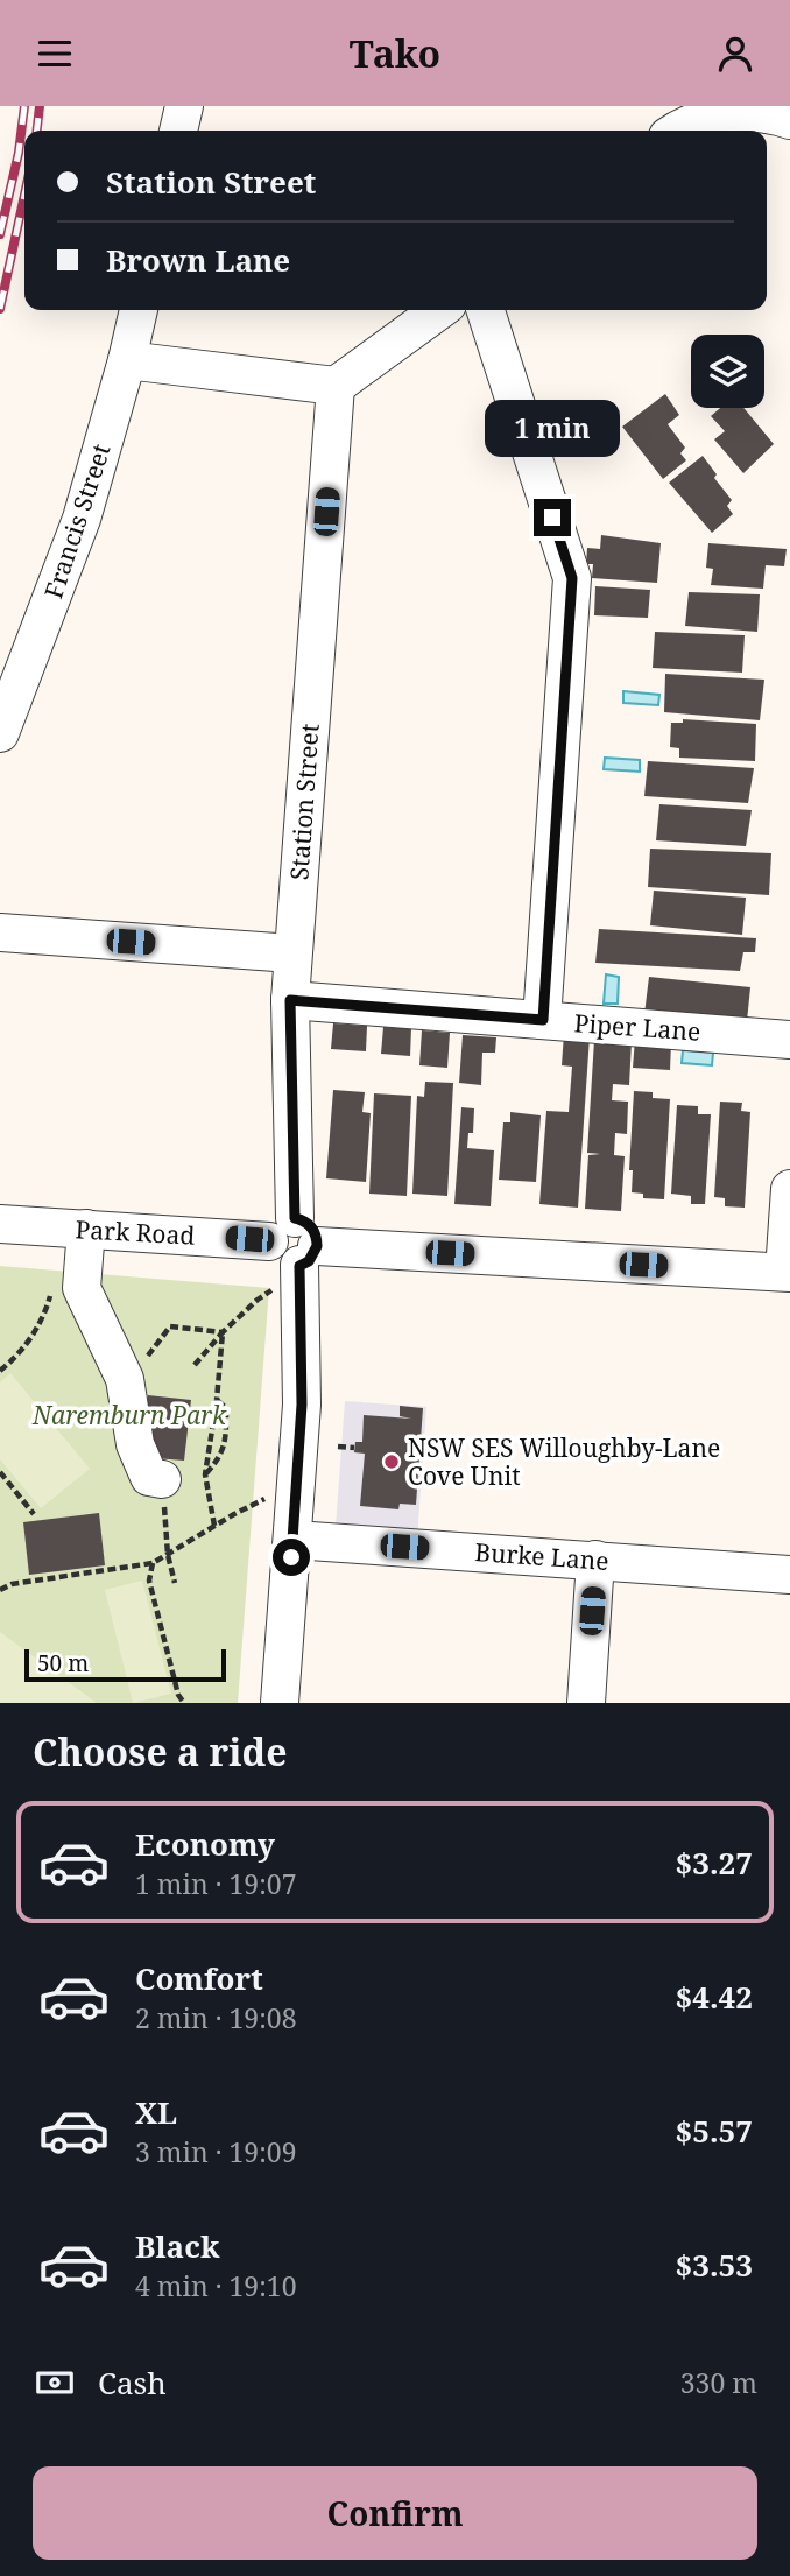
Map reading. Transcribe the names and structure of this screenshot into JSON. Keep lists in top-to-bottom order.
{
  "streets": {
    "street": [
      "Francis Street",
      "Station Street",
      "Piper Lane",
      "Park Road",
      "Burke Lane"
    ]
  },
  "crossings": [
    ["Station Street", "Piper Lane"],
    ["Station Street", "Park Road"],
    ["Station Street", "Burke Lane"]
  ],
  "parks": ["Naremburn Park"],
  "places": ["NSW SES Willoughby-Lane Cove Unit"],
  "scale_bar": "50 m",
  "page": {
    "header": "Tako",
    "banner": ["Station Street", "Brown Lane"],
    "bubble": "1 min",
    "scale": "50 m",
    "heading": "Choose a ride",
    "list": [
      {
        "name": "Economy",
        "note": "1 min · 19:07",
        "value": "$3.27"
      },
      {
        "name": "Comfort",
        "note": "2 min · 19:08",
        "value": "$4.42"
      },
      {
        "name": "XL",
        "note": "3 min · 19:09",
        "value": "$5.57"
      },
      {
        "name": "Black",
        "note": "4 min · 19:10",
        "value": "$3.53"
      }
    ],
    "pay": ["Cash", "330 m"],
    "buttons": "Confirm"
  }
}
